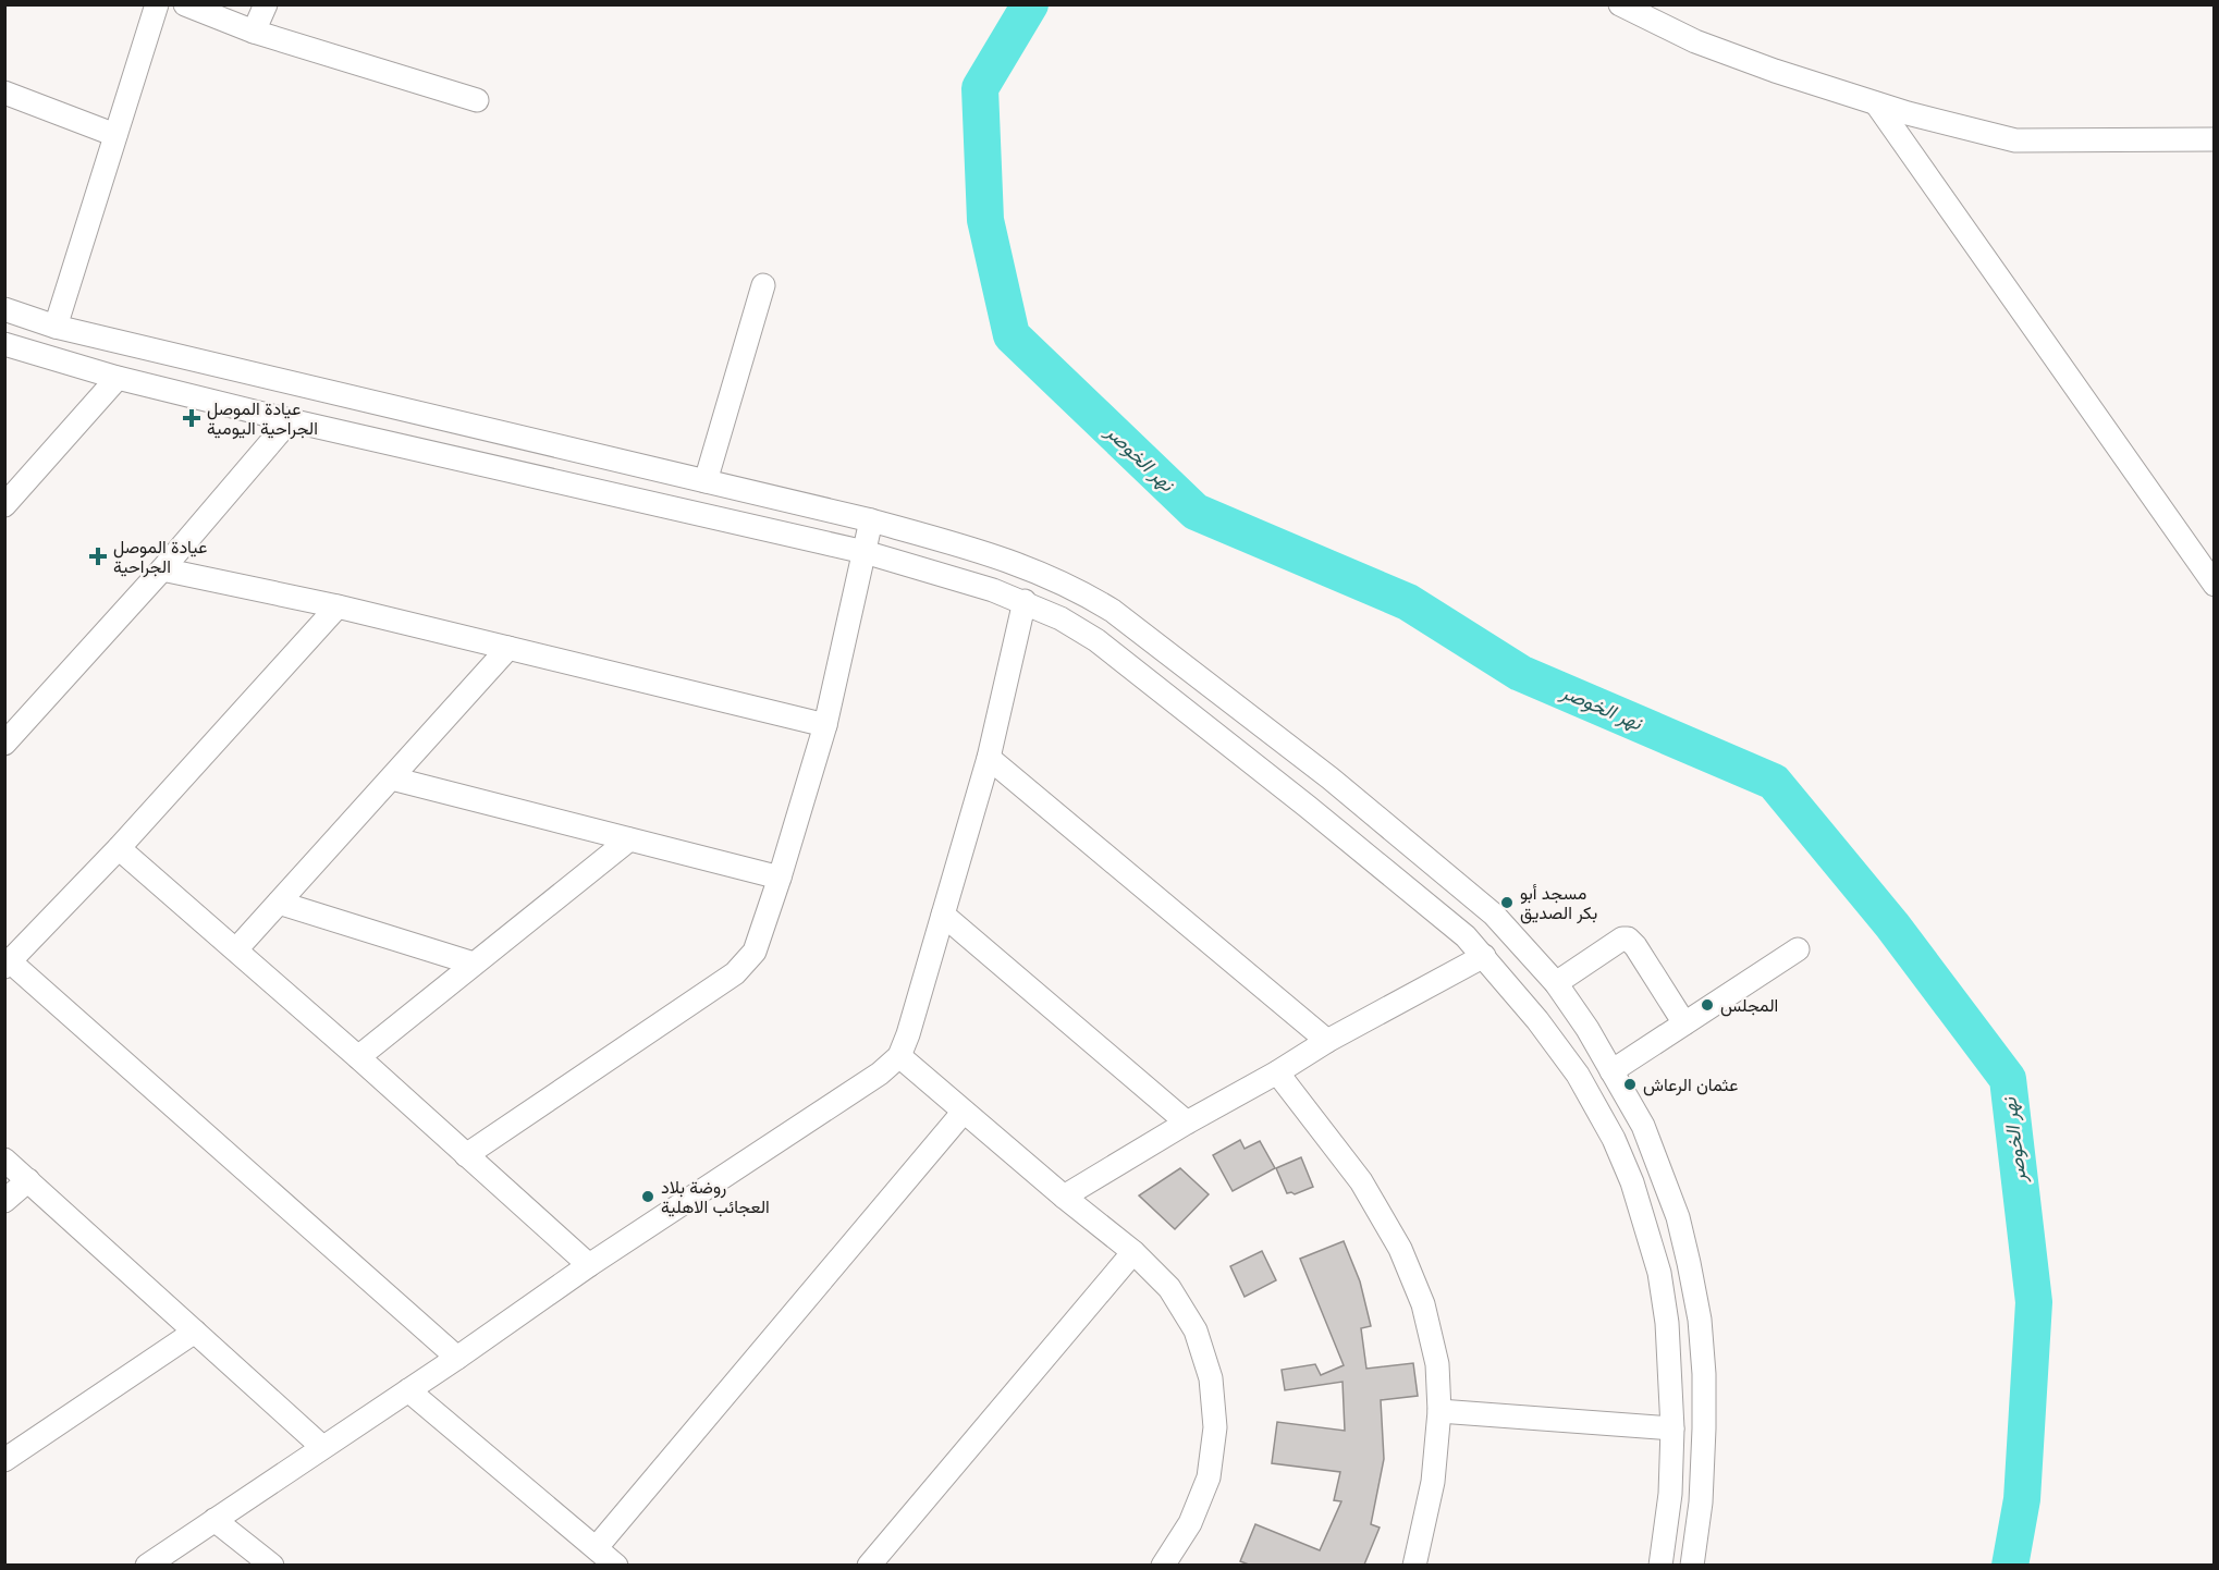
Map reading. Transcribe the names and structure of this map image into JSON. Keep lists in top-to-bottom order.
{
  "water": ["نهر الخوصر"],
  "places": {
    "health": ["عيادة الموصل الجراحية اليومية", "عيادة الموصل الجراحية"],
    "other": [
      "مسجد أبو بكر الصديق",
      "المجلس",
      "عثمان الرعاش",
      "روضة بلاد العجائب الاهلية"
    ]
  }
}
